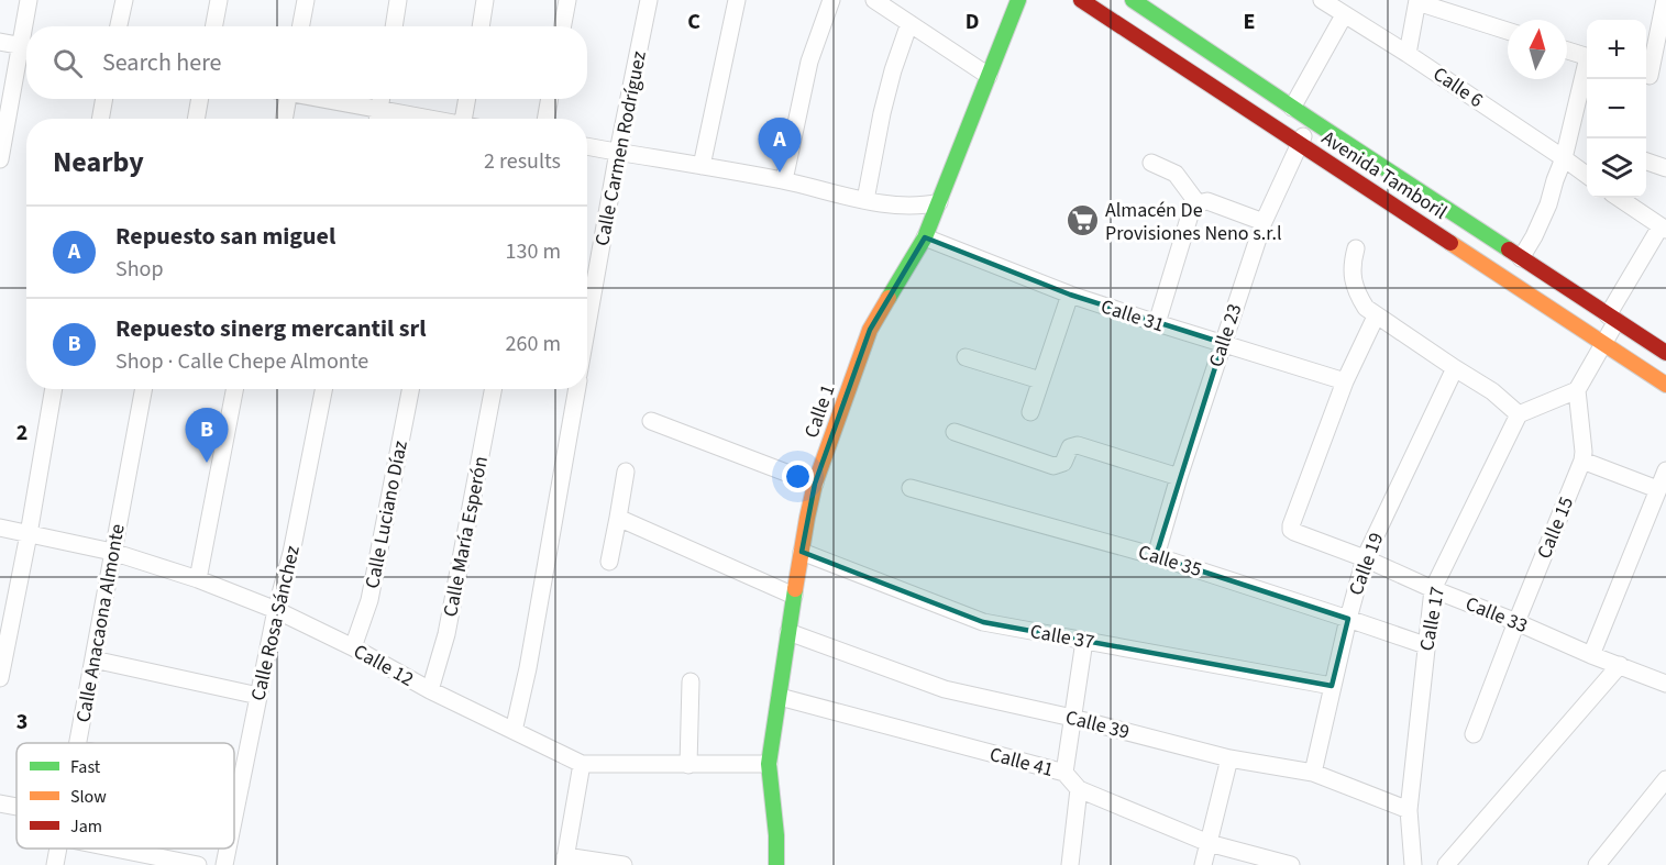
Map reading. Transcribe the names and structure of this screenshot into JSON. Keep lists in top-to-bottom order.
{
  "streets": {
    "main road": ["Avenida Tamboril", "Calle 1"],
    "street": [
      "Calle 6",
      "Calle Carmen Rodríguez",
      "Calle 31",
      "Calle 23",
      "Calle Luciano Díaz",
      "Calle 15",
      "Calle María Esperón",
      "Calle 35",
      "Calle 19",
      "Calle 33",
      "Calle 17",
      "Calle Anacaona Almonte",
      "Calle Rosa Sánchez",
      "Calle 37",
      "Calle 12",
      "Calle 39",
      "Calle 41"
    ]
  },
  "crossings": [
    ["Avenida Tamboril", "Calle 23"],
    ["Calle 31", "Calle 23"],
    ["Calle 31", "Calle 1"],
    ["Calle 31", "Calle 33"],
    ["Calle 23", "Calle 35"],
    ["Calle 1", "Calle 37"],
    ["Calle 1", "Calle 12"],
    ["Calle 1", "Calle 39"],
    ["Calle 1", "Calle 41"],
    ["Calle Luciano Díaz", "Calle 12"],
    ["Calle 15", "Calle 33"],
    ["Calle María Esperón", "Calle 12"],
    ["Calle 35", "Calle 19"],
    ["Calle 35", "Calle 17"],
    ["Calle 19", "Calle 33"],
    ["Calle 19", "Calle 37"],
    ["Calle 19", "Calle 39"],
    ["Calle 33", "Calle 17"],
    ["Calle 17", "Calle 39"],
    ["Calle Anacaona Almonte", "Calle 12"],
    ["Calle Rosa Sánchez", "Calle 12"]
  ],
  "places": {
    "supermarket": ["Almacén De Provisiones Neno s.r.l"]
  },
  "legend": ["Fast", "Slow", "Jam"],
  "north": "top",
  "page": {
    "map_buttons": ["+", "−"],
    "search": "Search here",
    "pins": ["A", "B"],
    "heading": ["Nearby", "2 results"],
    "list": [
      {
        "mark": "A",
        "name": "Repuesto san miguel",
        "note": "Shop",
        "value": "130 m"
      },
      {
        "mark": "B",
        "name": "Repuesto sinerg mercantil srl",
        "note": "Shop · Calle Chepe Almonte",
        "value": "260 m"
      }
    ]
  },
  "grid": {
    "columns": ["C", "D", "E"],
    "rows": ["2", "3"]
  }
}
